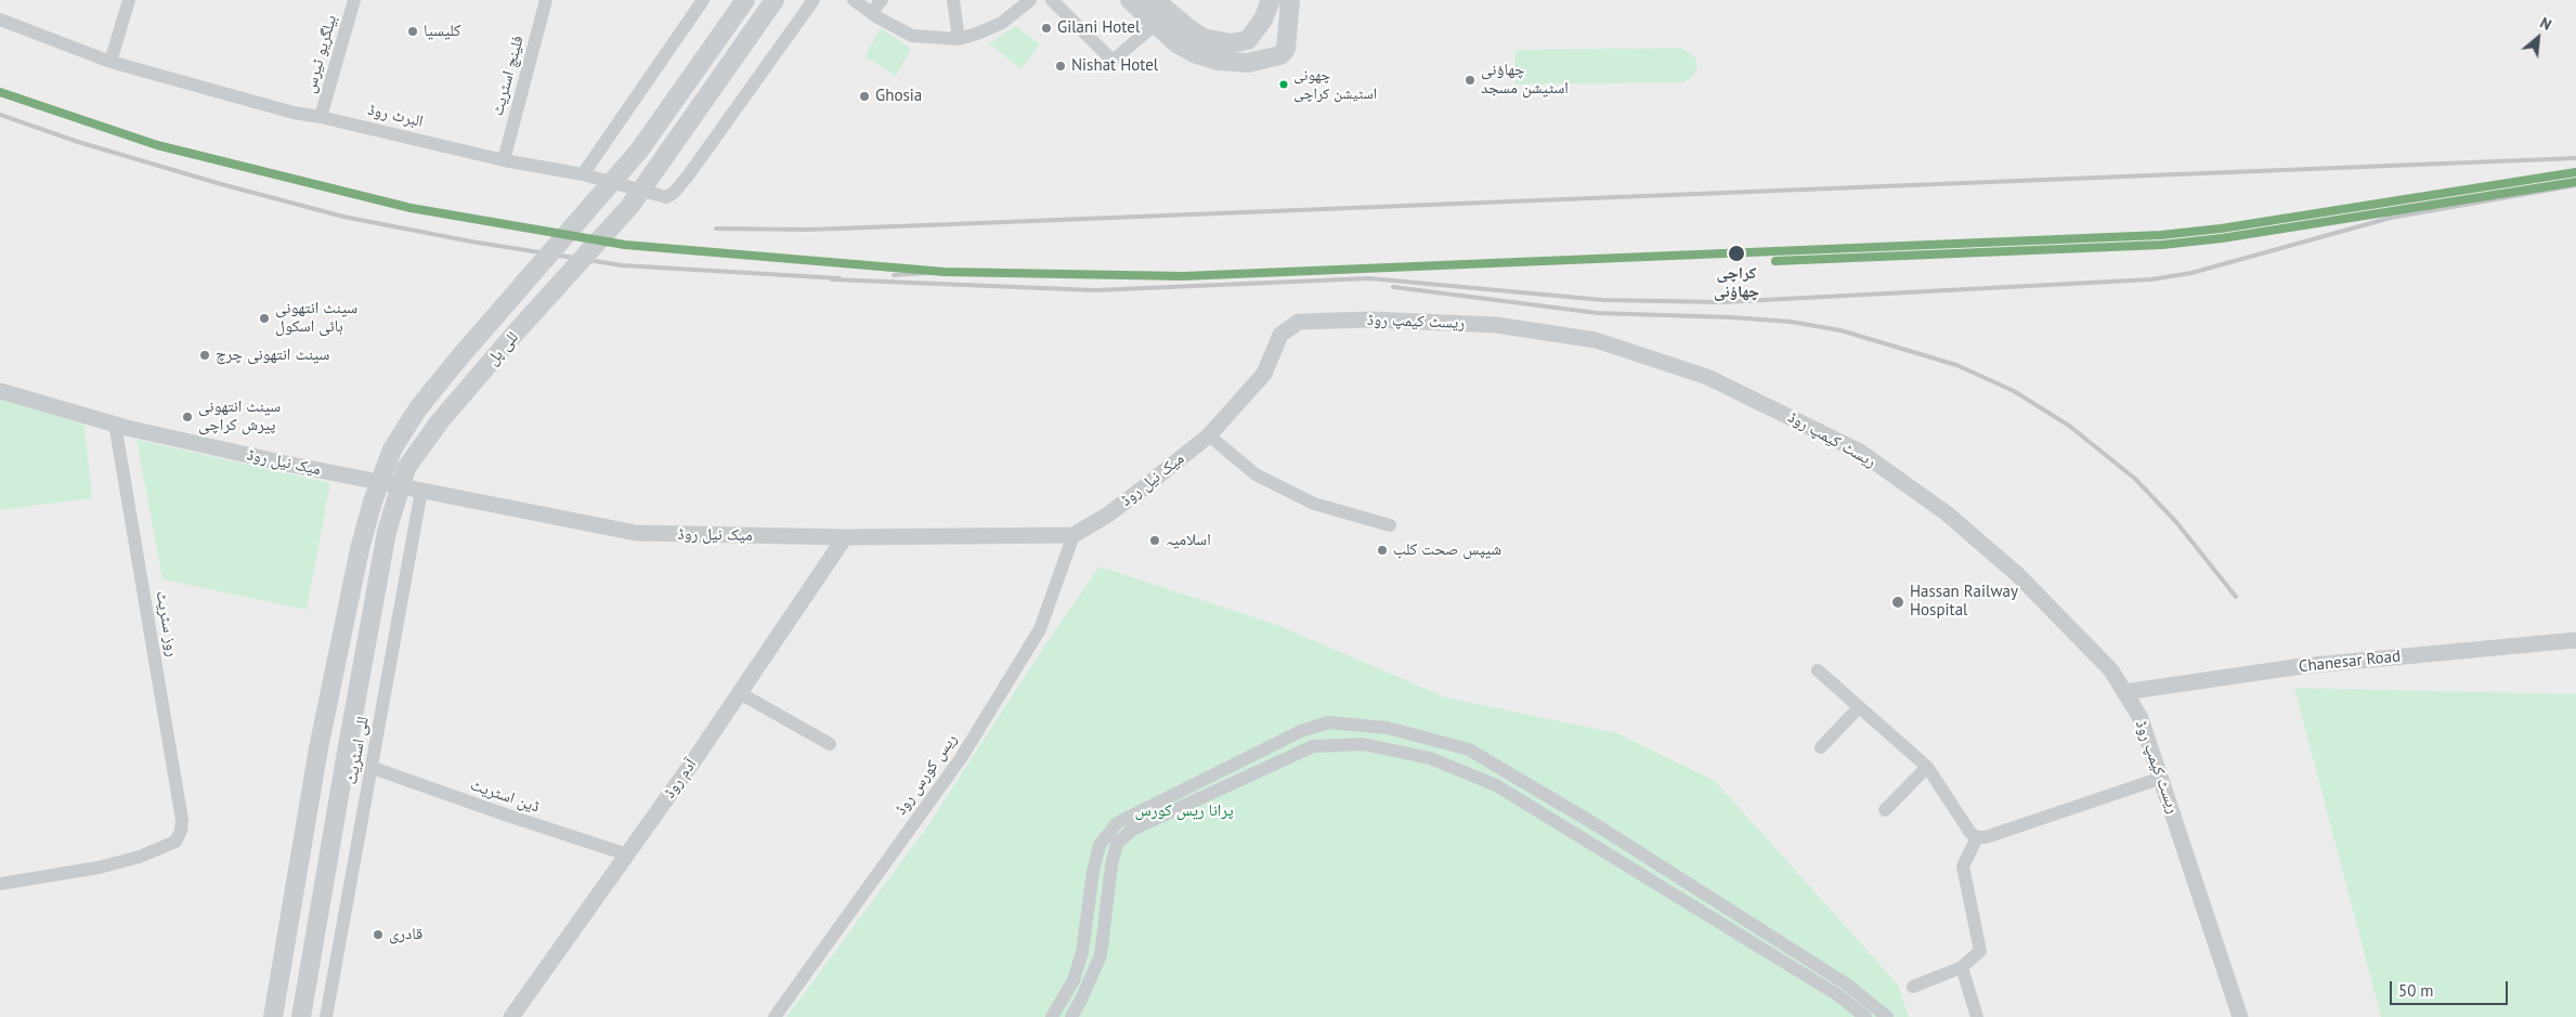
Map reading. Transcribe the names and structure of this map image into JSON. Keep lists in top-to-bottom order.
{
  "streets": {
    "main road": ["للی پل"],
    "street": [
      "بیلگریو ٹیرس",
      "فلینچ اسٹریٹ",
      "البرٹ روڈ",
      "ریسٹ کیمپ روڈ",
      "میک نیل روڈ",
      "روز سٹریٹ",
      "Chanesar Road",
      "للی اسٹریٹ",
      "ریس کورس روڈ",
      "آدم روڈ",
      "ڈین اسٹریٹ"
    ]
  },
  "crossings": [
    ["بیلگریو ٹیرس", "البرٹ روڈ"],
    ["فلینچ اسٹریٹ", "البرٹ روڈ"],
    ["ریسٹ کیمپ روڈ", "میک نیل روڈ"],
    ["ریسٹ کیمپ روڈ", "Chanesar Road"],
    ["میک نیل روڈ", "روز سٹریٹ"],
    ["میک نیل روڈ", "للی اسٹریٹ"],
    ["میک نیل روڈ", "ریس کورس روڈ"],
    ["میک نیل روڈ", "آدم روڈ"],
    ["للی اسٹریٹ", "ڈین اسٹریٹ"],
    ["آدم روڈ", "ڈین اسٹریٹ"]
  ],
  "parks": ["پرانا ریس کورس"],
  "places": [
    "Gilani Hotel",
    "کلیسیا",
    "Nishat Hotel",
    "چھاؤنی اسٹیشن مسجد",
    "چھونی اسٹیشن کراچی",
    "Ghosia",
    "کراچی چھاؤنی",
    "سینٹ انتھونی ہائی اسکول",
    "سینٹ انتھونی چرچ",
    "سینٹ انتھونی پیرش کراچی",
    "اسلامیہ",
    "شیپس صحت کلب",
    "Hassan Railway Hospital",
    "قادری"
  ],
  "scale_bar": "50 m",
  "north": "top right"
}
